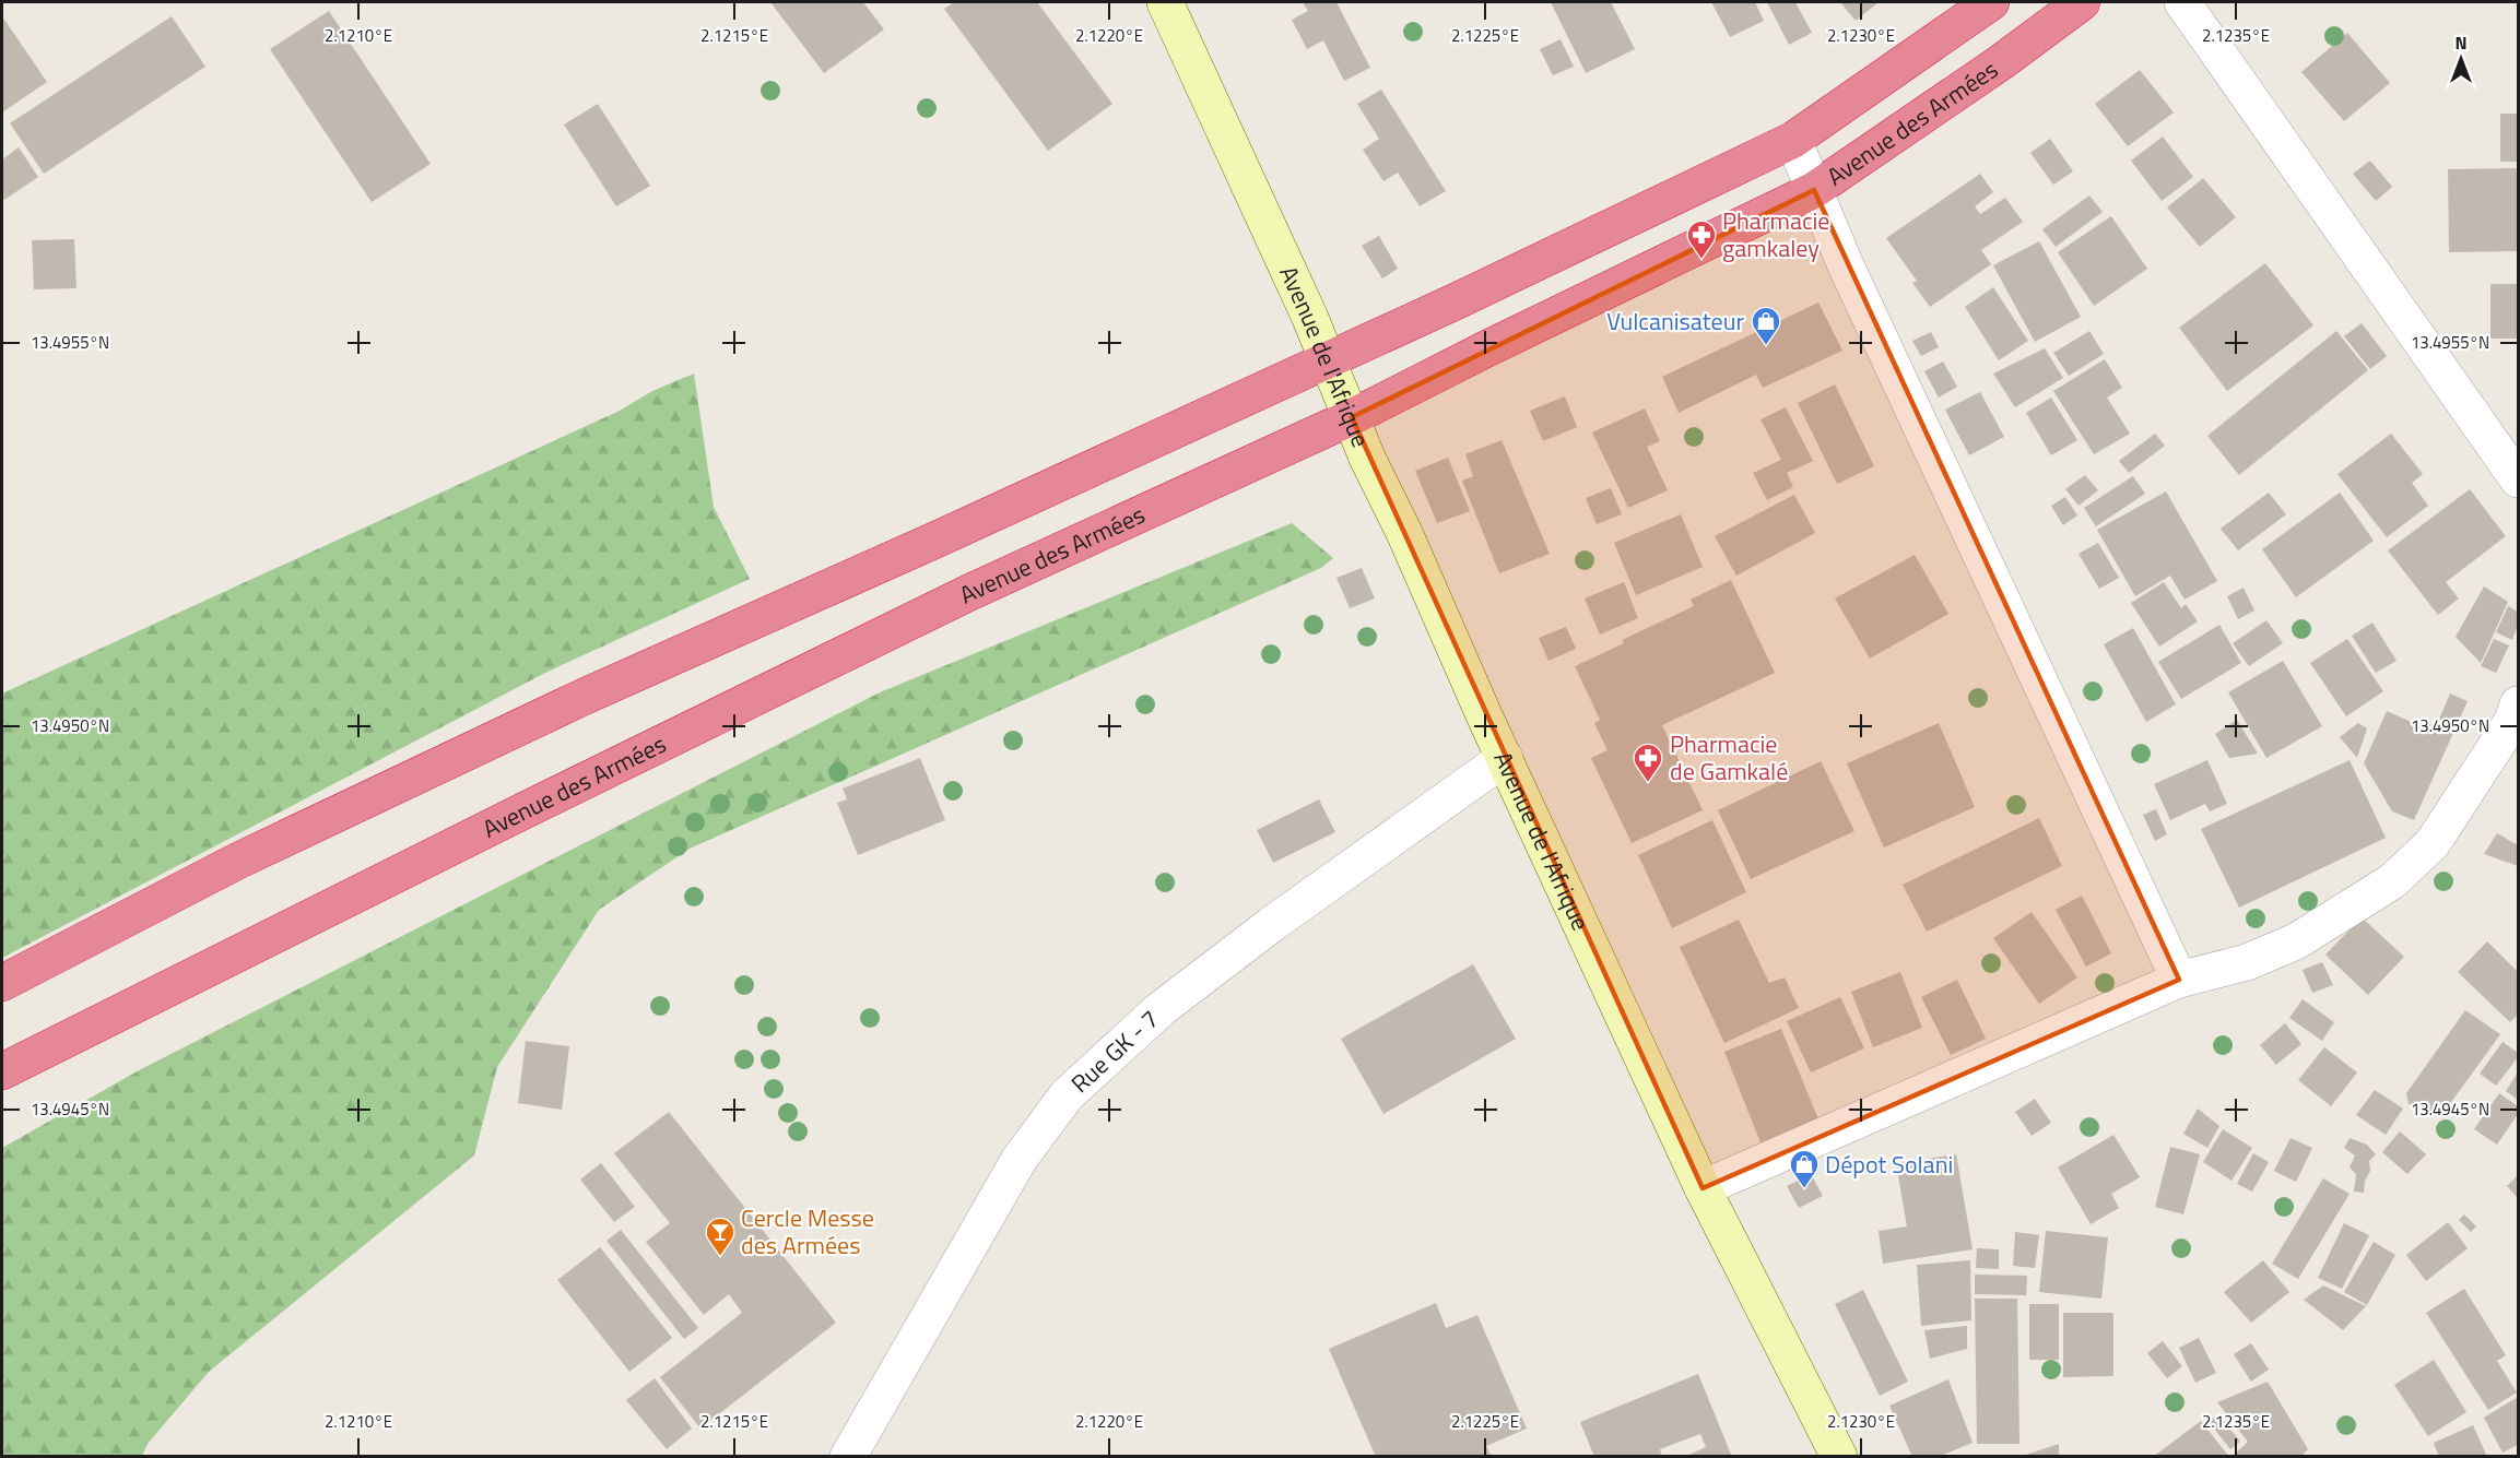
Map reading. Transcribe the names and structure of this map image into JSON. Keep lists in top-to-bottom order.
{
  "streets": {
    "highway": ["Avenue des Armées"],
    "main road": ["Avenue de l'Afrique"],
    "street": ["Rue GK - 7"]
  },
  "crossings": [
    ["Avenue des Armées", "Avenue de l'Afrique"],
    ["Avenue de l'Afrique", "Rue GK - 7"]
  ],
  "places": {
    "pharmacy": ["Pharmacie gamkaley", "Pharmacie de Gamkalé"],
    "shop": ["Vulcanisateur", "Dépot Solani"],
    "bar": ["Cercle Messe des Armées"]
  },
  "north": "top",
  "coordinates": [
    "2.1210°E",
    "2.1215°E",
    "2.1220°E",
    "2.1225°E",
    "2.1230°E",
    "2.1235°E",
    "13.4955°N",
    "13.4950°N",
    "13.4945°N"
  ]
}
